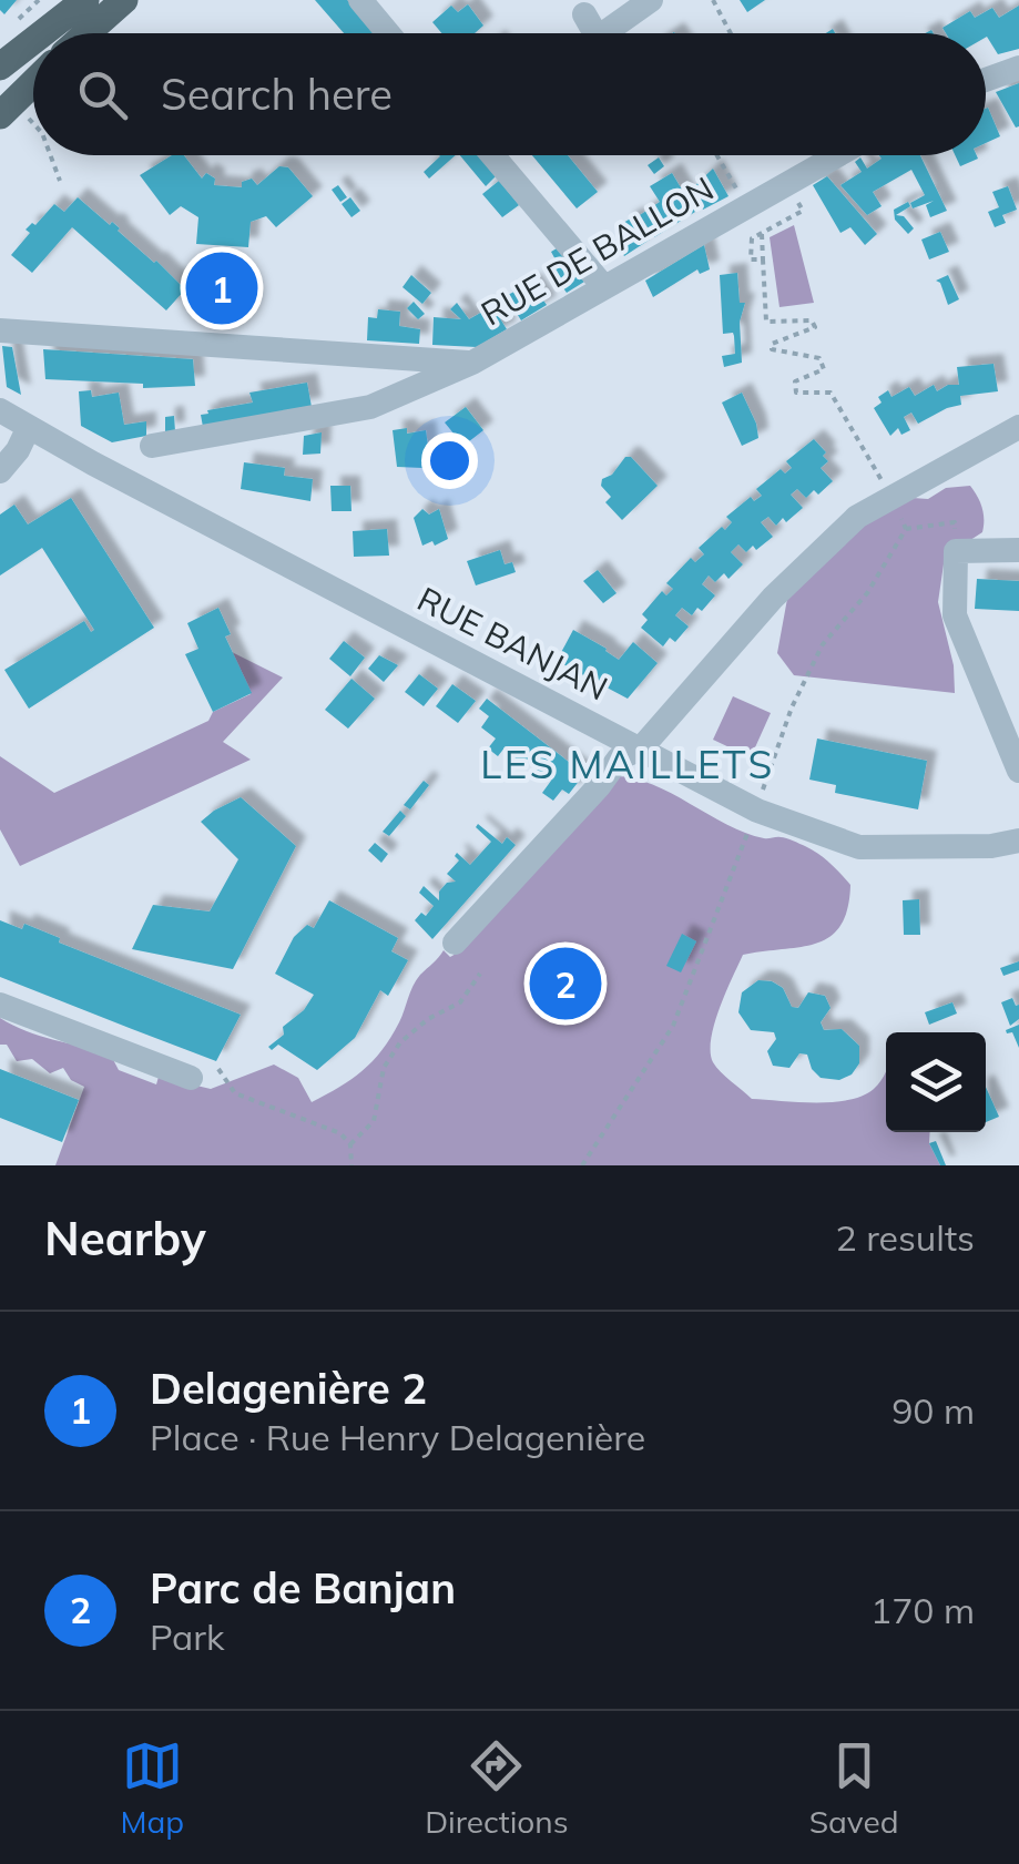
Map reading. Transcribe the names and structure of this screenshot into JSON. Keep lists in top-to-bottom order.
{
  "streets": {
    "street": ["RUE DE BALLON", "RUE BANJAN"]
  },
  "districts": ["LES MAILLETS"],
  "page": {
    "search": "Search here",
    "pins": ["1", "2"],
    "heading": ["Nearby", "2 results"],
    "list": [
      {
        "mark": "1",
        "name": "Delagenière 2",
        "note": "Place · Rue Henry Delagenière",
        "value": "90 m"
      },
      {
        "mark": "2",
        "name": "Parc de Banjan",
        "note": "Park",
        "value": "170 m"
      }
    ],
    "nav": ["Map", "Directions", "Saved"]
  }
}
